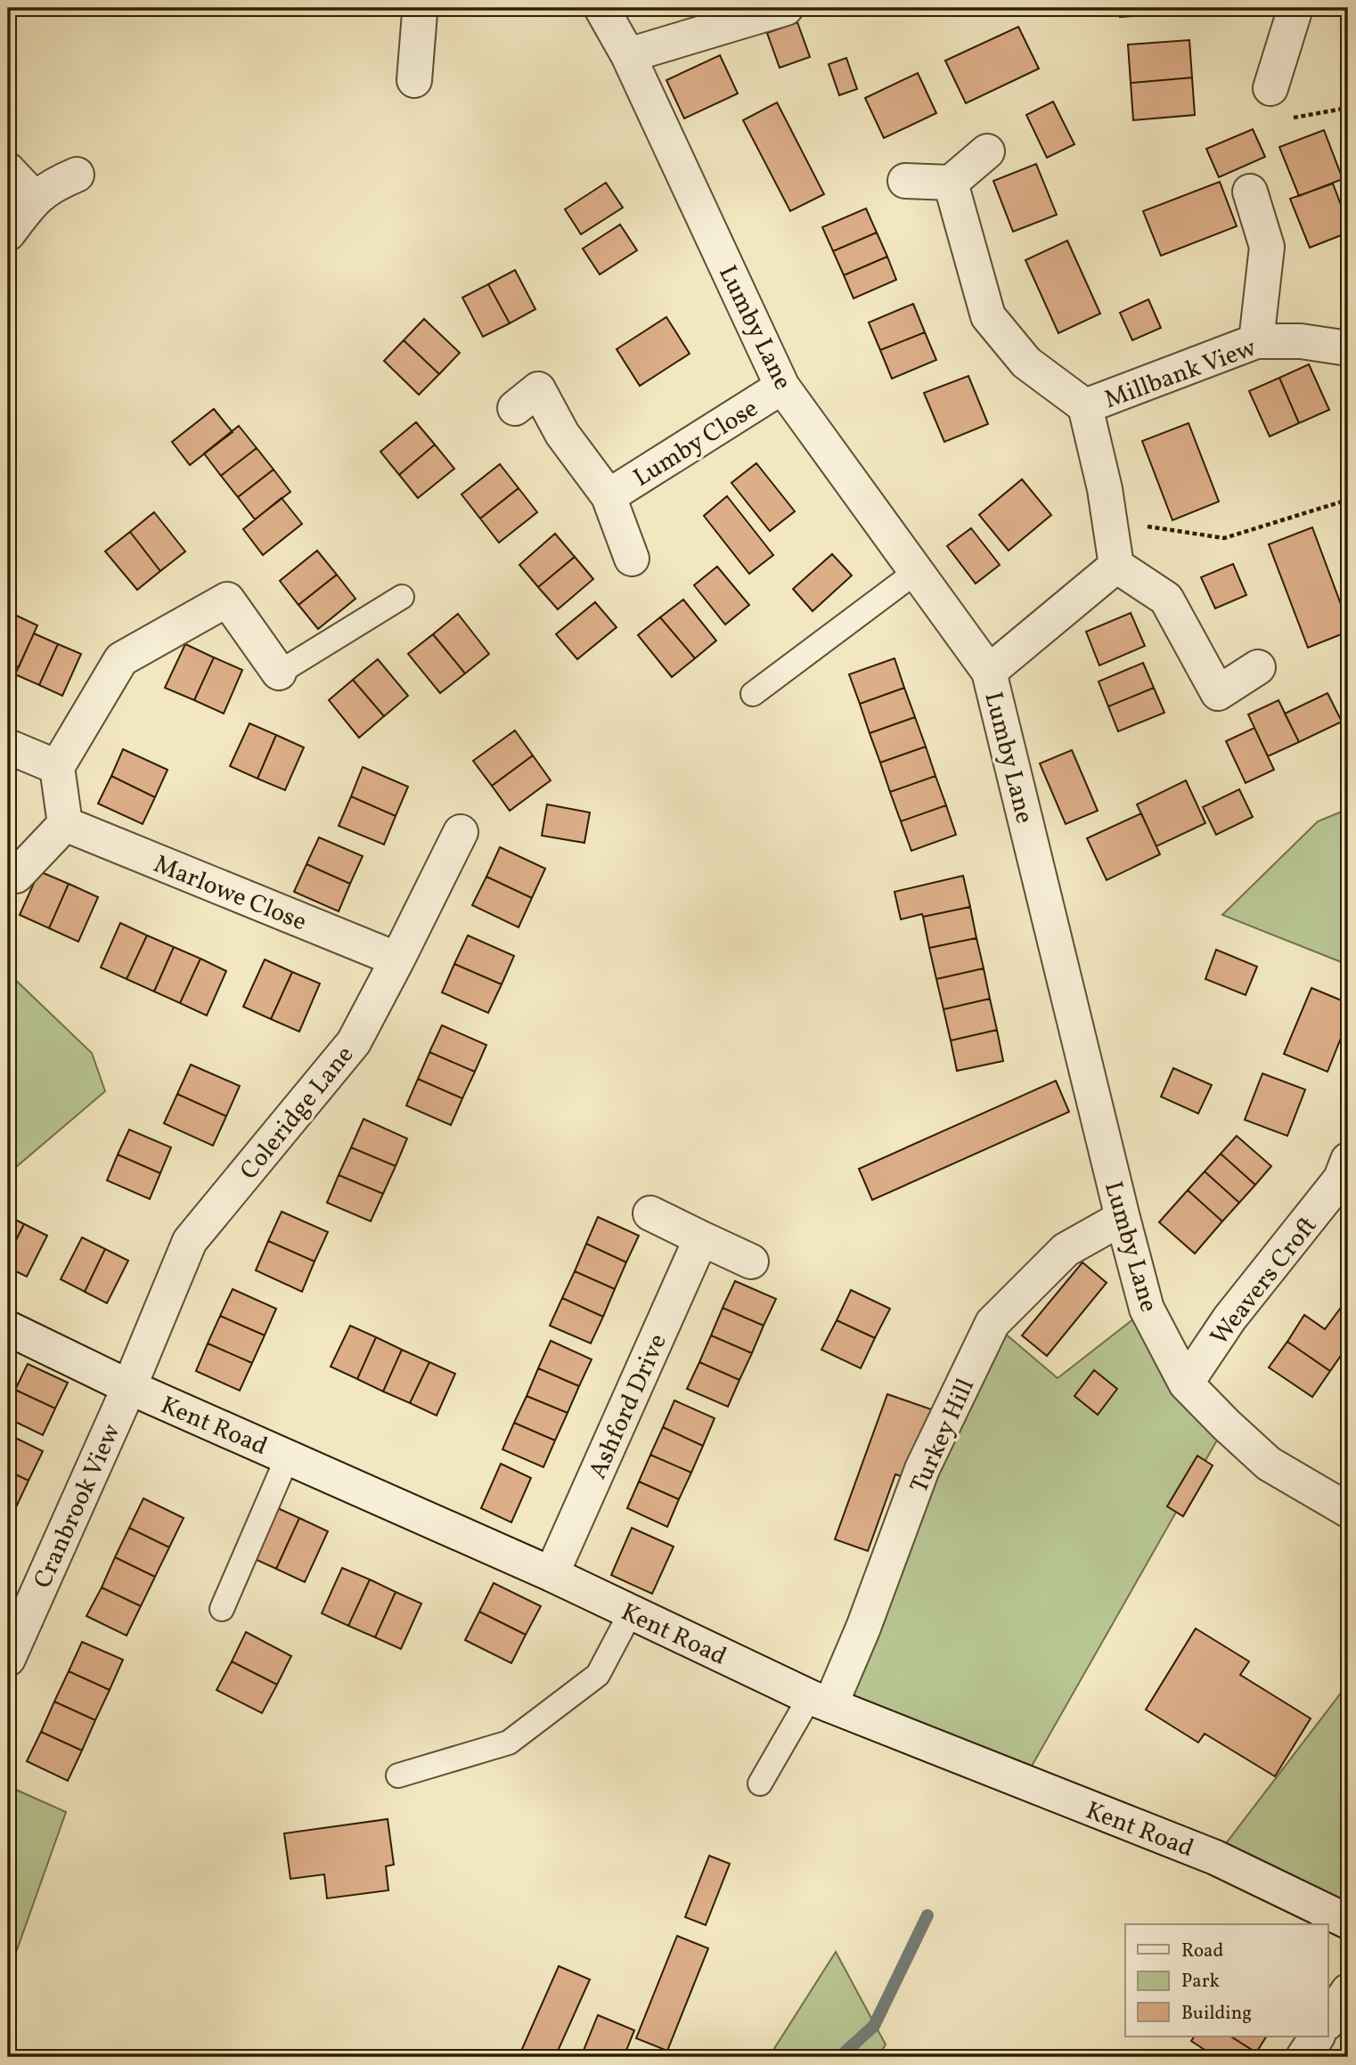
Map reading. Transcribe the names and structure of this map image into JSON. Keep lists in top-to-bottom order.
{
  "streets": {
    "street": [
      "Lumby Lane",
      "Millbank View",
      "Lumby Close",
      "Marlowe Close",
      "Coleridge Lane",
      "Weavers Croft",
      "Ashford Drive",
      "Kent Road",
      "Turkey Hill",
      "Cranbrook View"
    ]
  },
  "crossings": [
    ["Lumby Lane", "Lumby Close"],
    ["Lumby Lane", "Weavers Croft"],
    ["Lumby Lane", "Turkey Hill"],
    ["Marlowe Close", "Coleridge Lane"],
    ["Coleridge Lane", "Kent Road"],
    ["Coleridge Lane", "Cranbrook View"],
    ["Ashford Drive", "Kent Road"],
    ["Kent Road", "Turkey Hill"],
    ["Kent Road", "Cranbrook View"]
  ],
  "legend": ["Road", "Park", "Building"]
}
